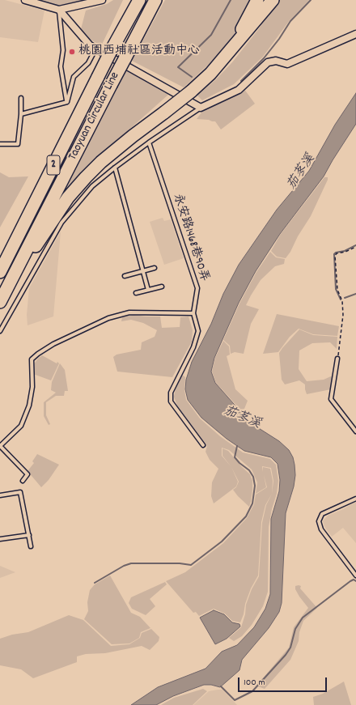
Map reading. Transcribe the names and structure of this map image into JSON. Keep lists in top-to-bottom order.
{
  "streets": {
    "highway": ["Taoyuan Circular Line", "2"],
    "lane": ["永安路1468巷90弄"]
  },
  "water": ["茄苳溪"],
  "places": ["桃園西埔社區活動中心"],
  "scale_bar": "100 m"
}
